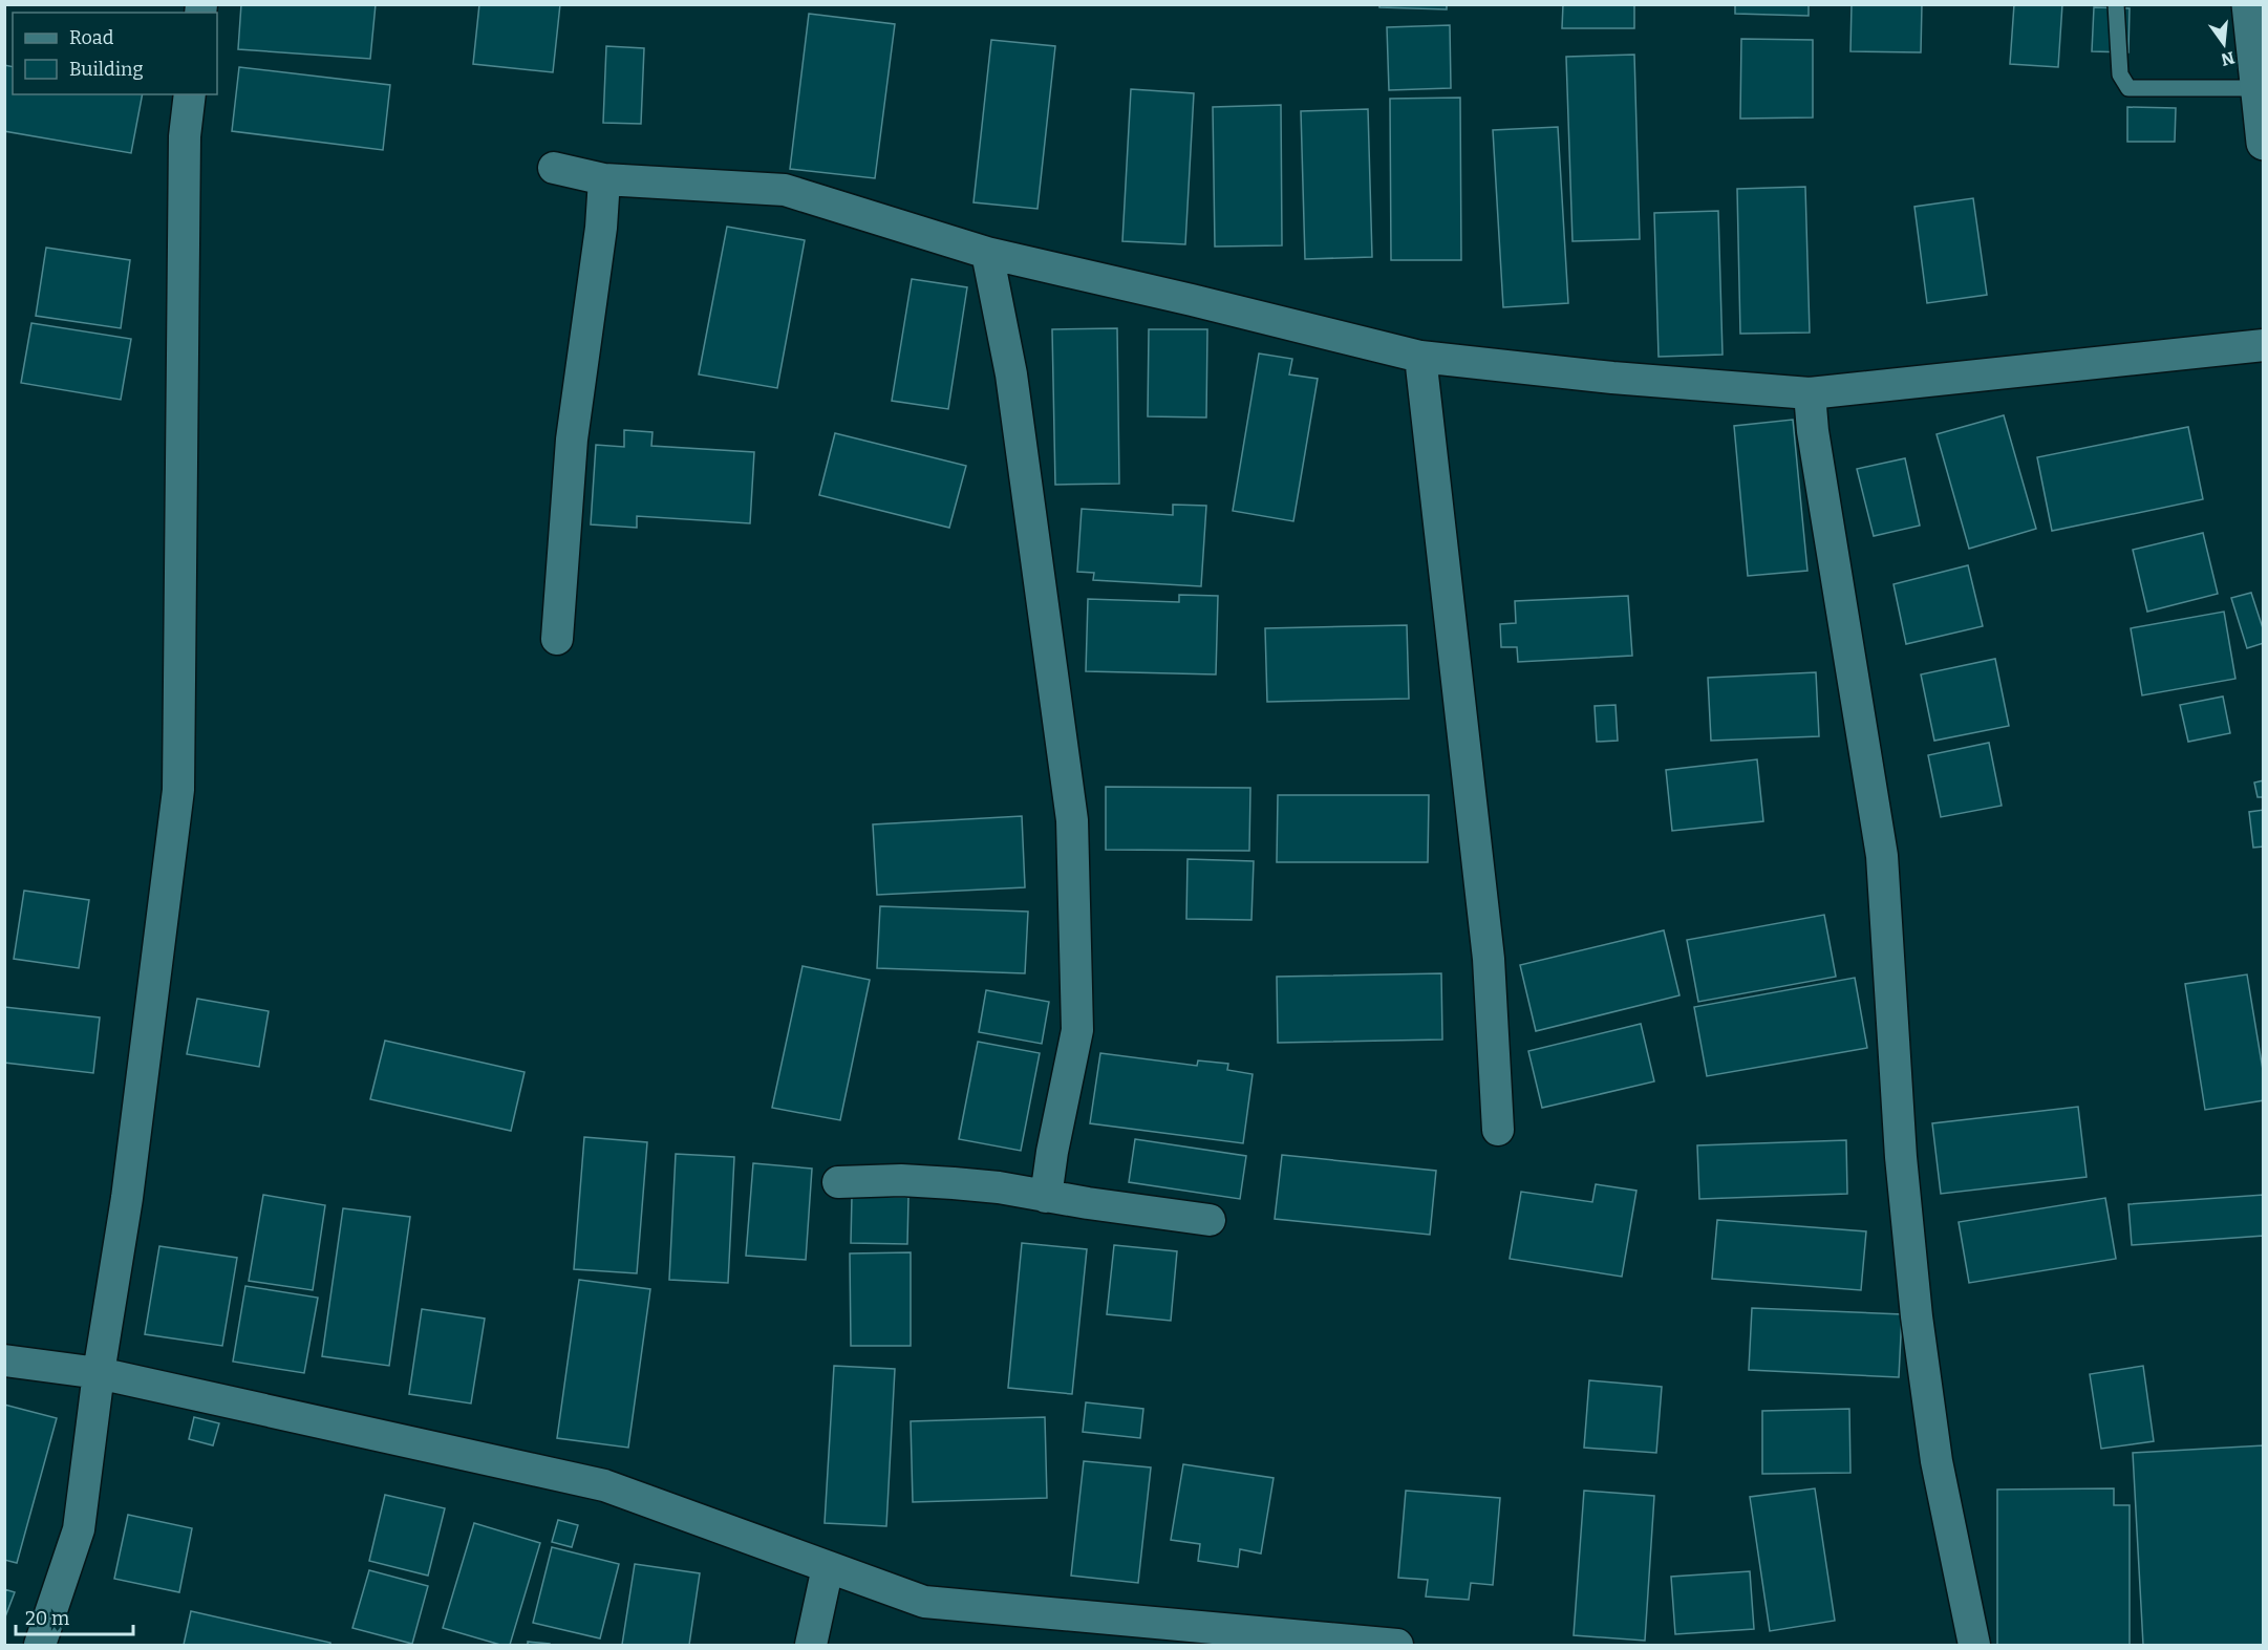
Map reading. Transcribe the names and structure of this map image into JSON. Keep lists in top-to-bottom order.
{
  "legend": ["Road", "Building"],
  "scale_bar": "20 m",
  "north": "bottom"
}
